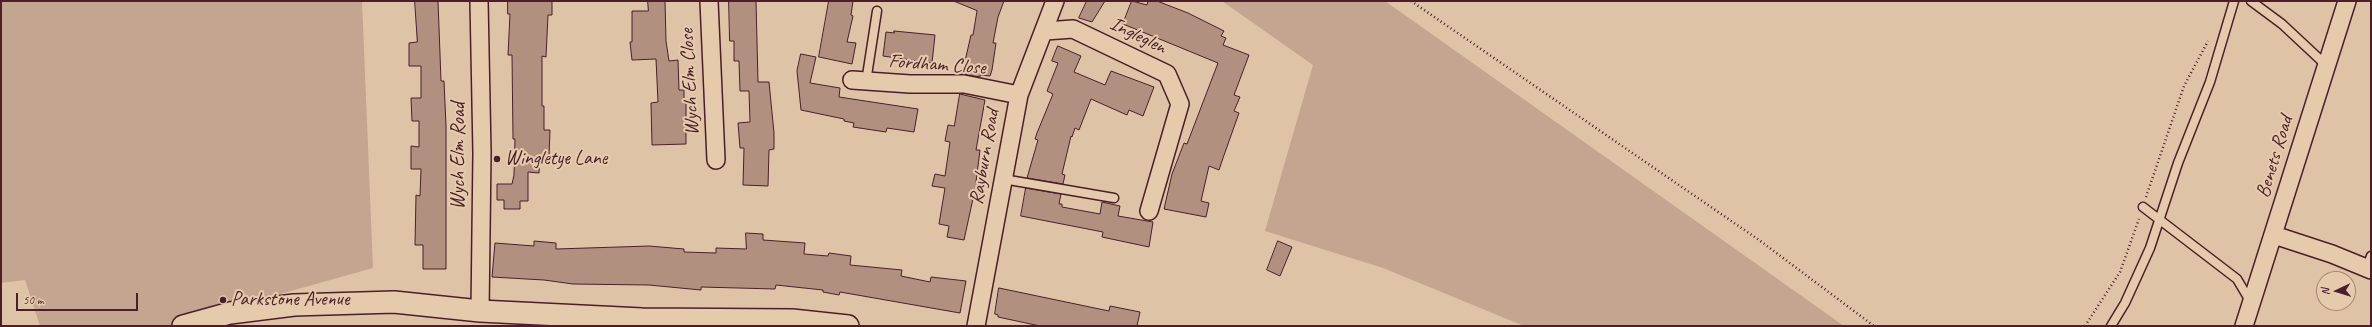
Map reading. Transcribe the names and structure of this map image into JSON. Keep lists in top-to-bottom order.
{
  "streets": {
    "street": [
      "Ingleglen",
      "Fordham Close",
      "Wych Elm Close",
      "Wych Elm Road",
      "Rayburn Road",
      "Benets Road"
    ]
  },
  "crossings": [
    ["Ingleglen", "Rayburn Road"],
    ["Fordham Close", "Rayburn Road"]
  ],
  "places": ["Wingletye Lane", "Parkstone Avenue"],
  "scale_bar": "50 m",
  "north": "left"
}
